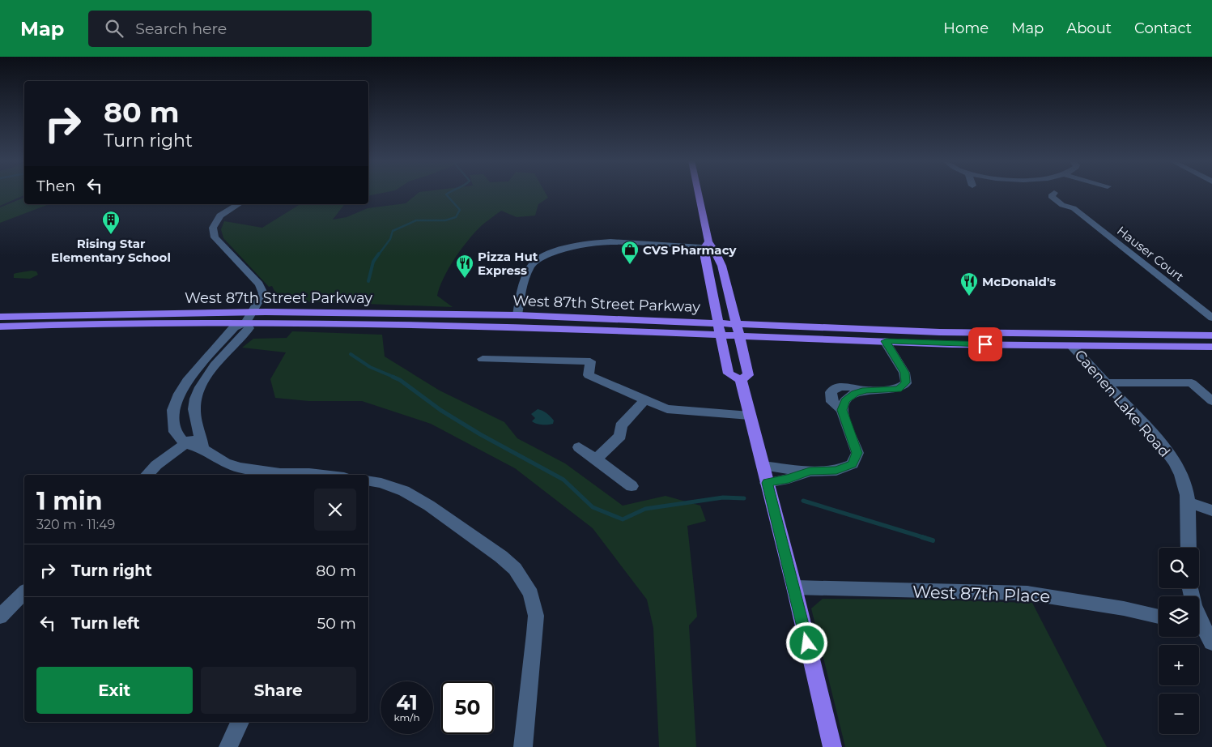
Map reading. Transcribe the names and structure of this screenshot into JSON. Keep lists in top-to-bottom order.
{
  "streets": {
    "main road": ["West 87th Street Parkway"],
    "street": ["Hauser Court", "Caenen Lake Road", "West 87th Place"]
  },
  "crossings": [
    ["West 87th Street Parkway", "Caenen Lake Road"]
  ],
  "places": {
    "building": ["Rising Star Elementary School"],
    "shop": ["CVS Pharmacy"],
    "restaurant": ["Pizza Hut Express", "McDonald's"]
  },
  "page": {
    "header": "Map",
    "search": "Search here",
    "nav": [
      "Home",
      "Map",
      "About",
      "Contact"
    ],
    "turn": ["80 m", "Turn right"],
    "then": "Then",
    "heading": ["1 min", "320 m · 11:49"],
    "list": [
      {
        "name": "Turn right",
        "value": "80 m"
      },
      {
        "name": "Turn left",
        "value": "50 m"
      }
    ],
    "map_buttons": ["+", "−"],
    "buttons": ["Exit", "Share"],
    "speed": "41 km/h",
    "limit": "50"
  }
}
